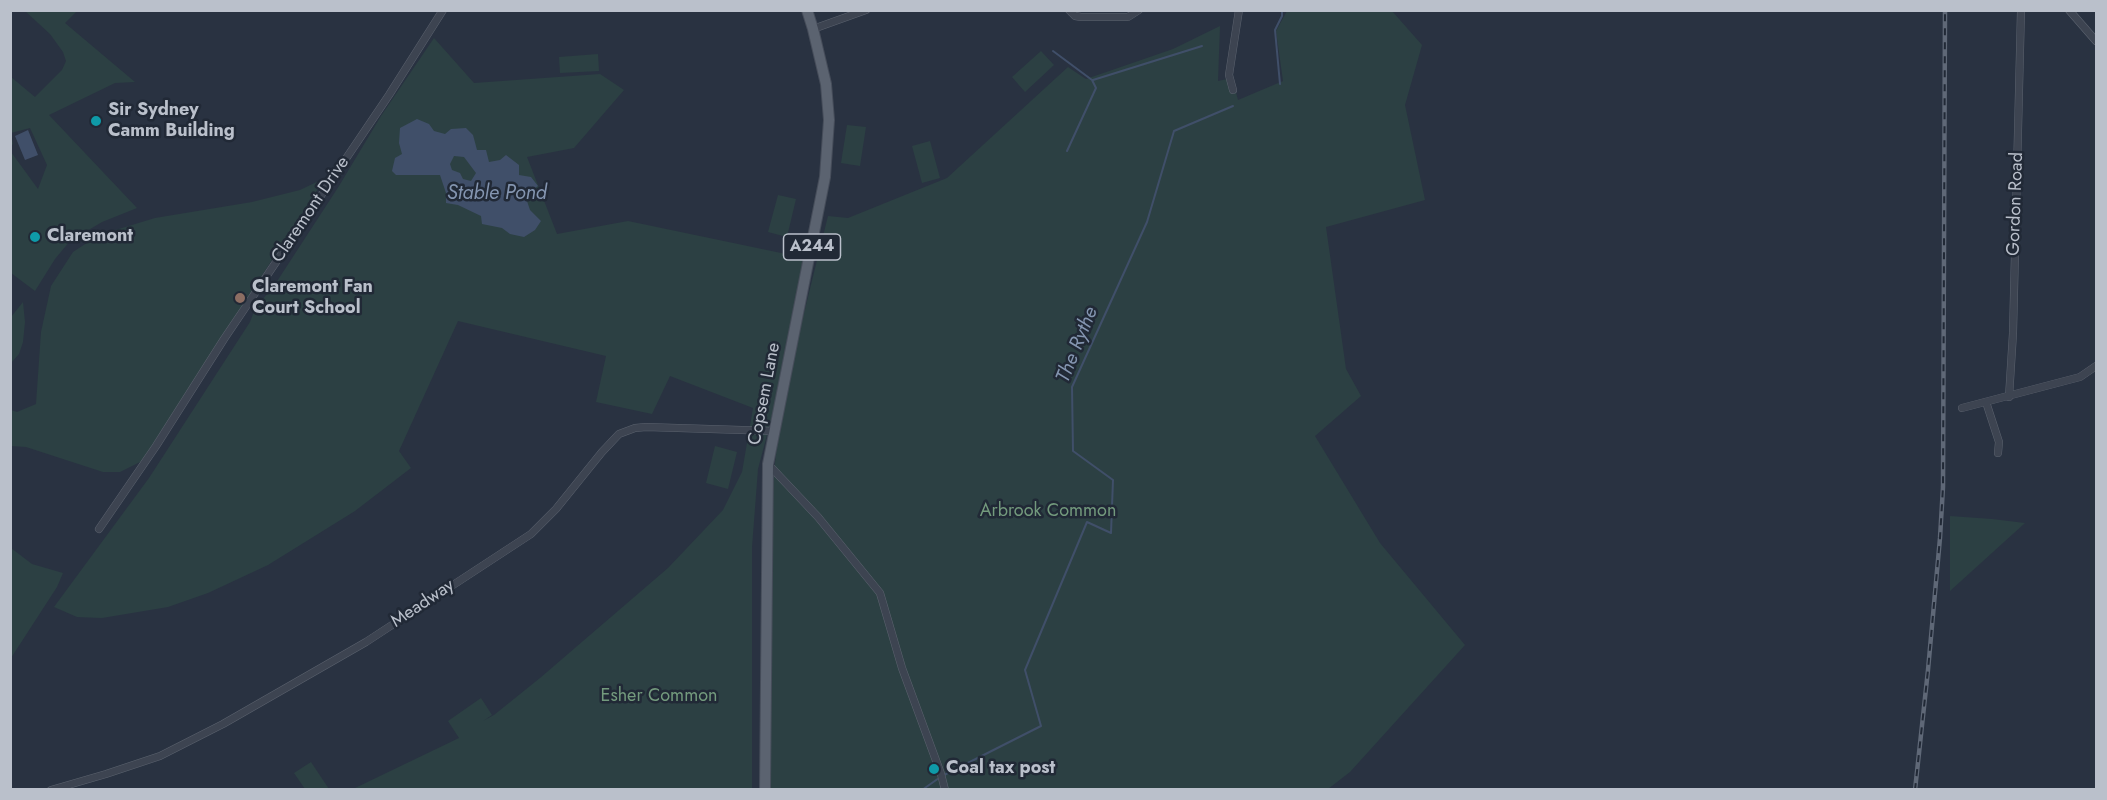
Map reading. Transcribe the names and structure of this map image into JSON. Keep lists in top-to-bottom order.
{
  "streets": {
    "main road": ["A244", "Copsem Lane"],
    "street": ["Gordon Road", "Claremont Drive", "Meadway"]
  },
  "crossings": [
    ["Copsem Lane", "Meadway"]
  ],
  "water": ["Stable Pond", "The Rythe"],
  "parks": ["Arbrook Common", "Esher Common"],
  "places": [
    "Sir Sydney Camm Building",
    "Claremont",
    "Claremont Fan Court School",
    "Coal tax post"
  ]
}
